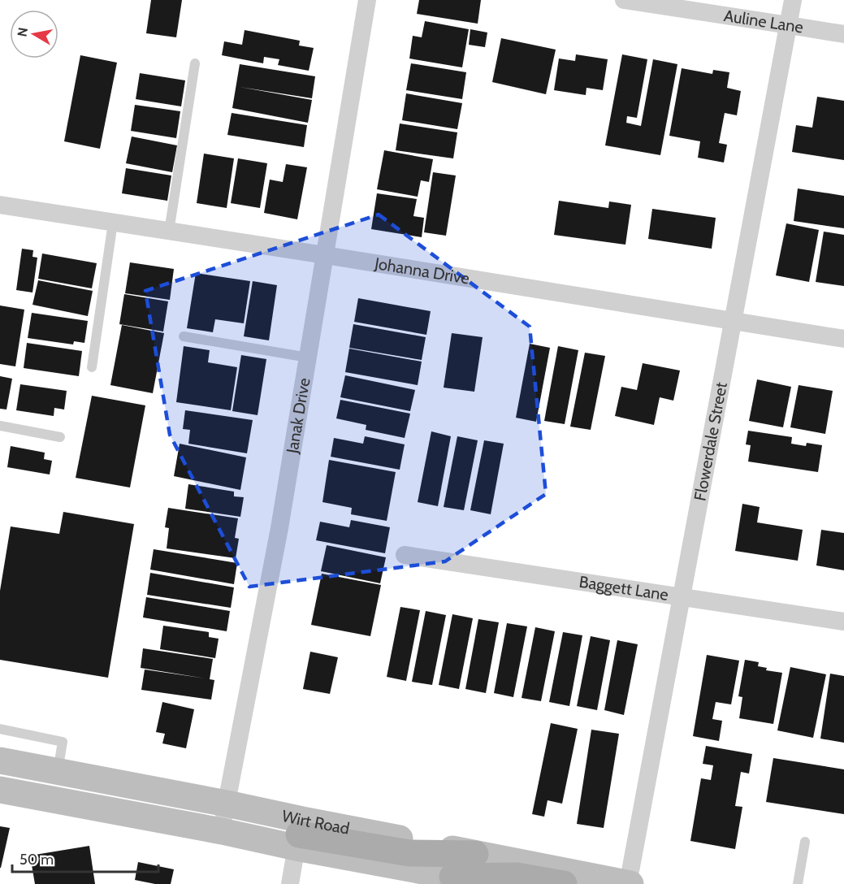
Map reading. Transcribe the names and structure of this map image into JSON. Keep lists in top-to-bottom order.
{
  "streets": {
    "main road": ["Wirt Road"],
    "street": [
      "Auline Lane",
      "Johanna Drive",
      "Janak Drive",
      "Flowerdale Street",
      "Baggett Lane"
    ]
  },
  "crossings": [
    ["Auline Lane", "Flowerdale Street"],
    ["Johanna Drive", "Janak Drive"],
    ["Johanna Drive", "Flowerdale Street"],
    ["Janak Drive", "Wirt Road"],
    ["Flowerdale Street", "Baggett Lane"]
  ],
  "scale_bar": "50 m",
  "north": "left"
}
